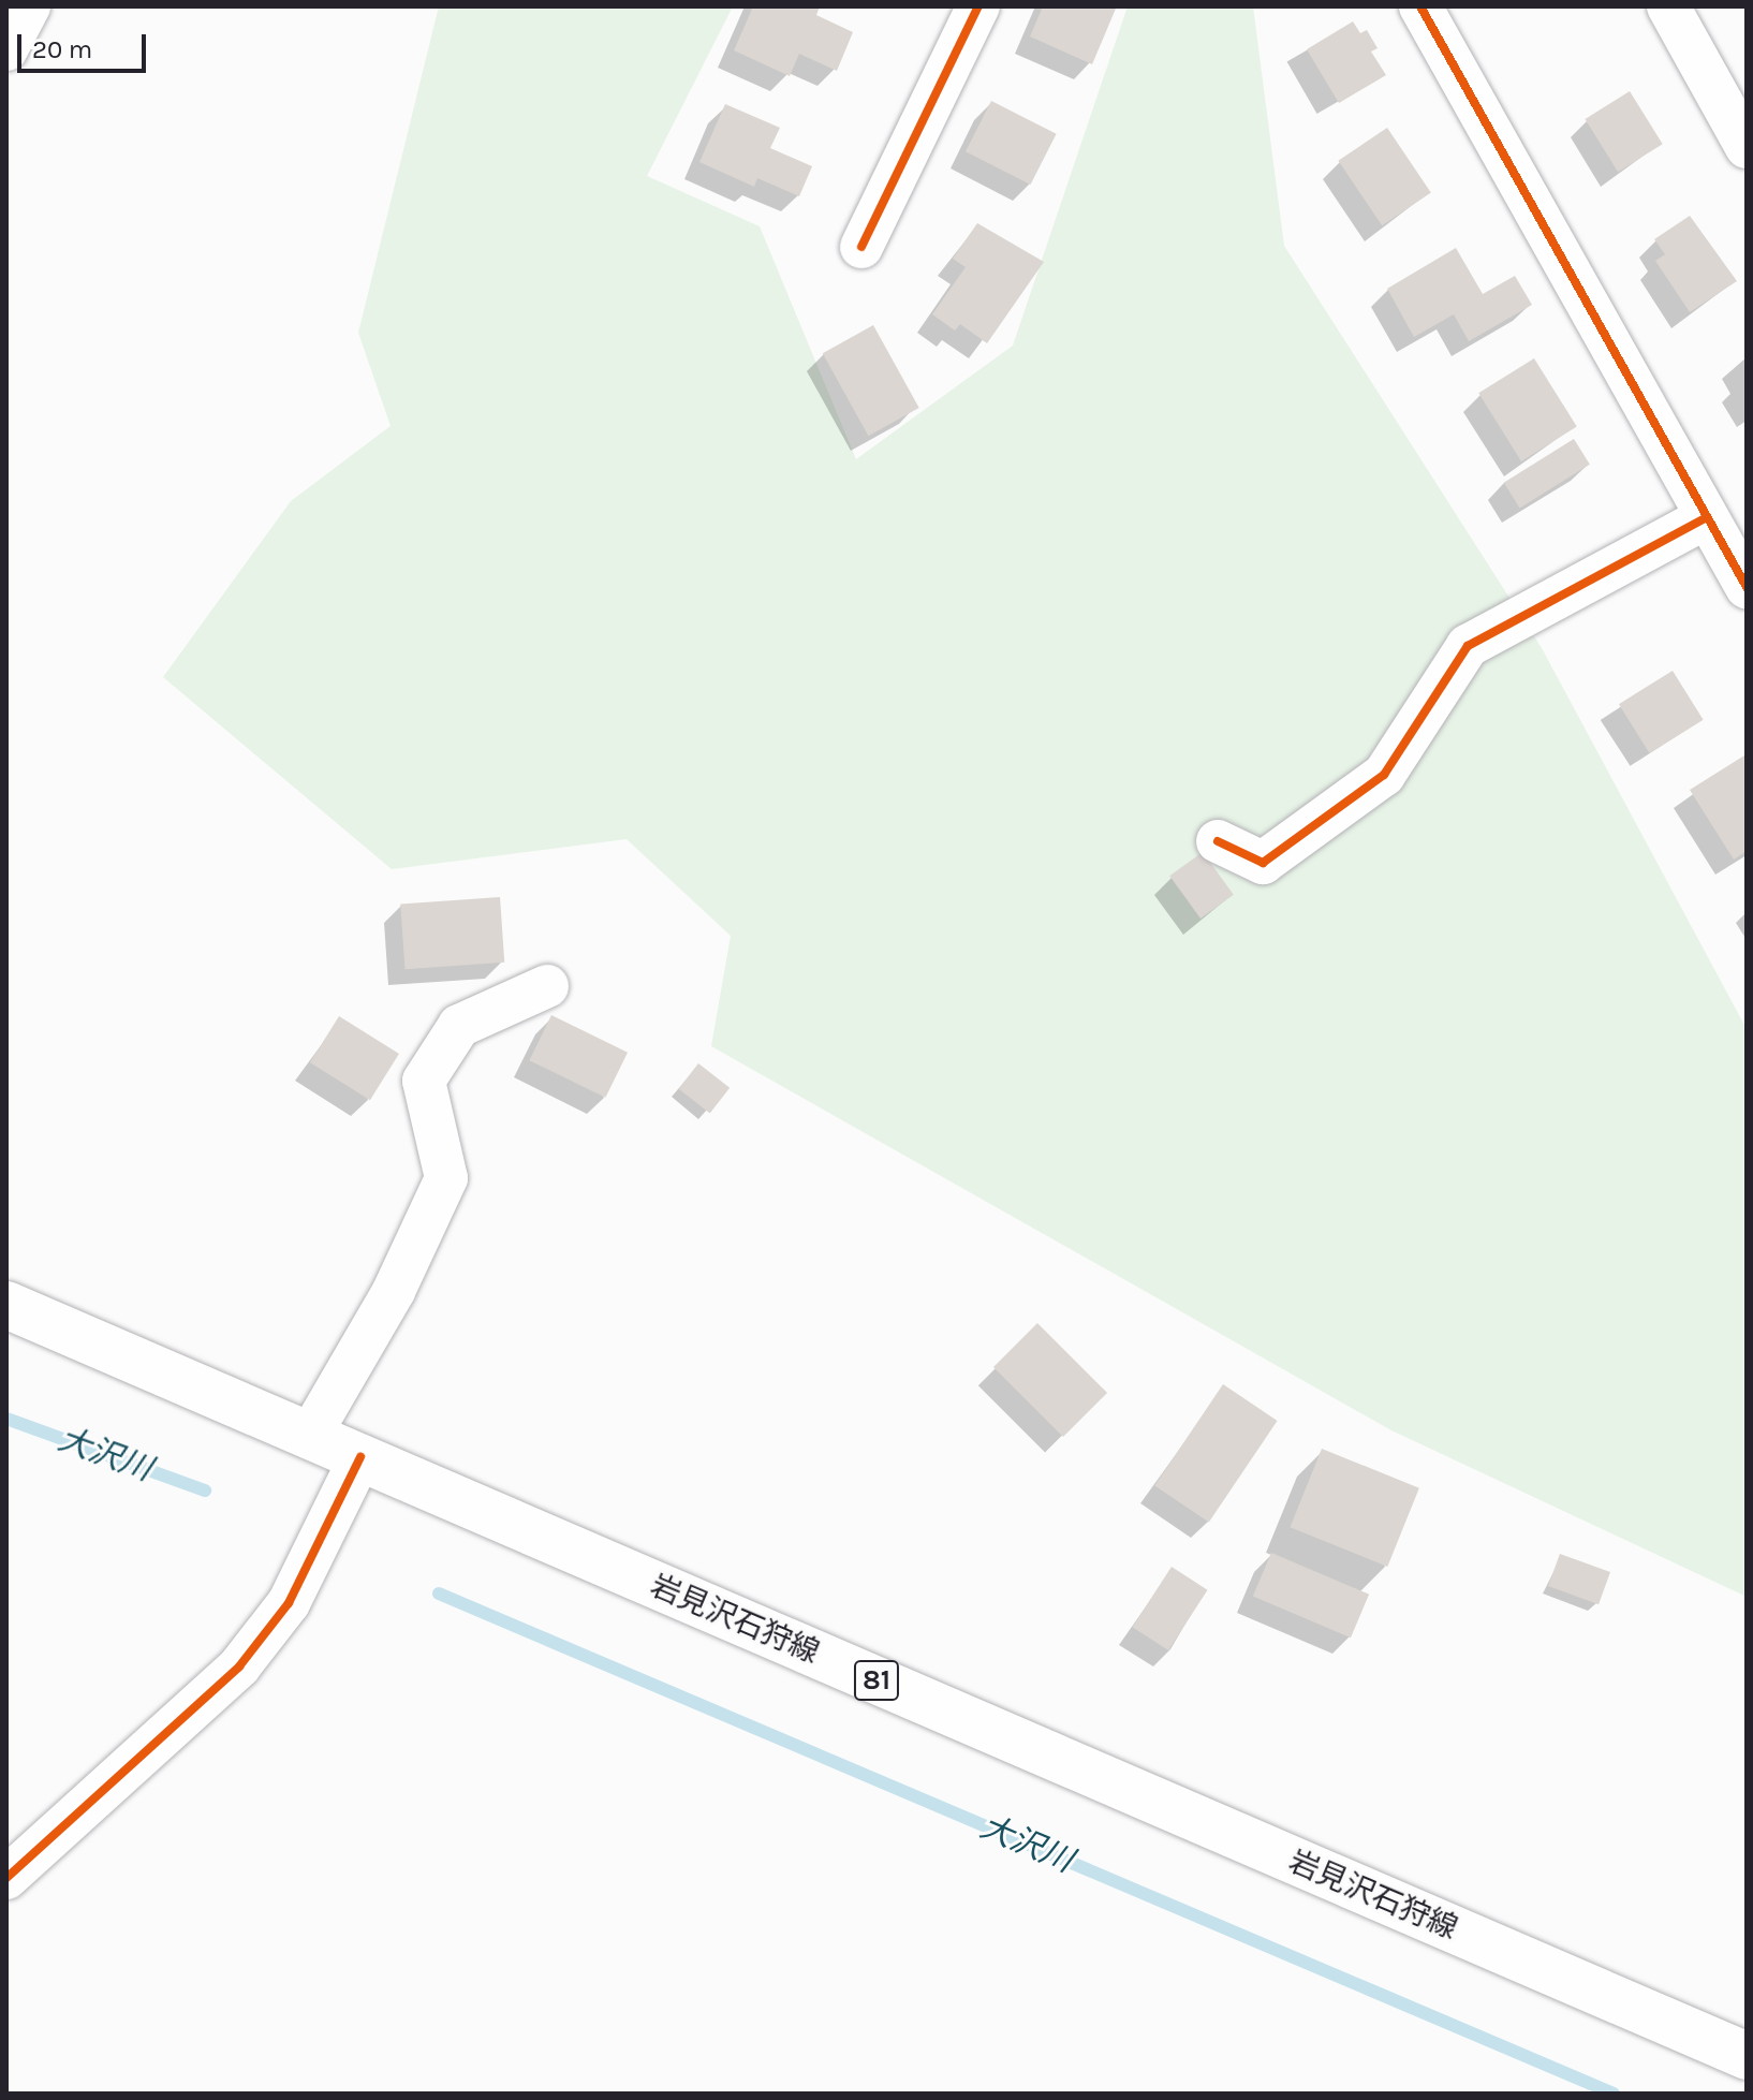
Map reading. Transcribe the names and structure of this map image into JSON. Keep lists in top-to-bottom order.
{
  "streets": {
    "main road": ["岩見沢石狩線", "81"]
  },
  "water": ["大沢川"],
  "scale_bar": "20 m"
}
